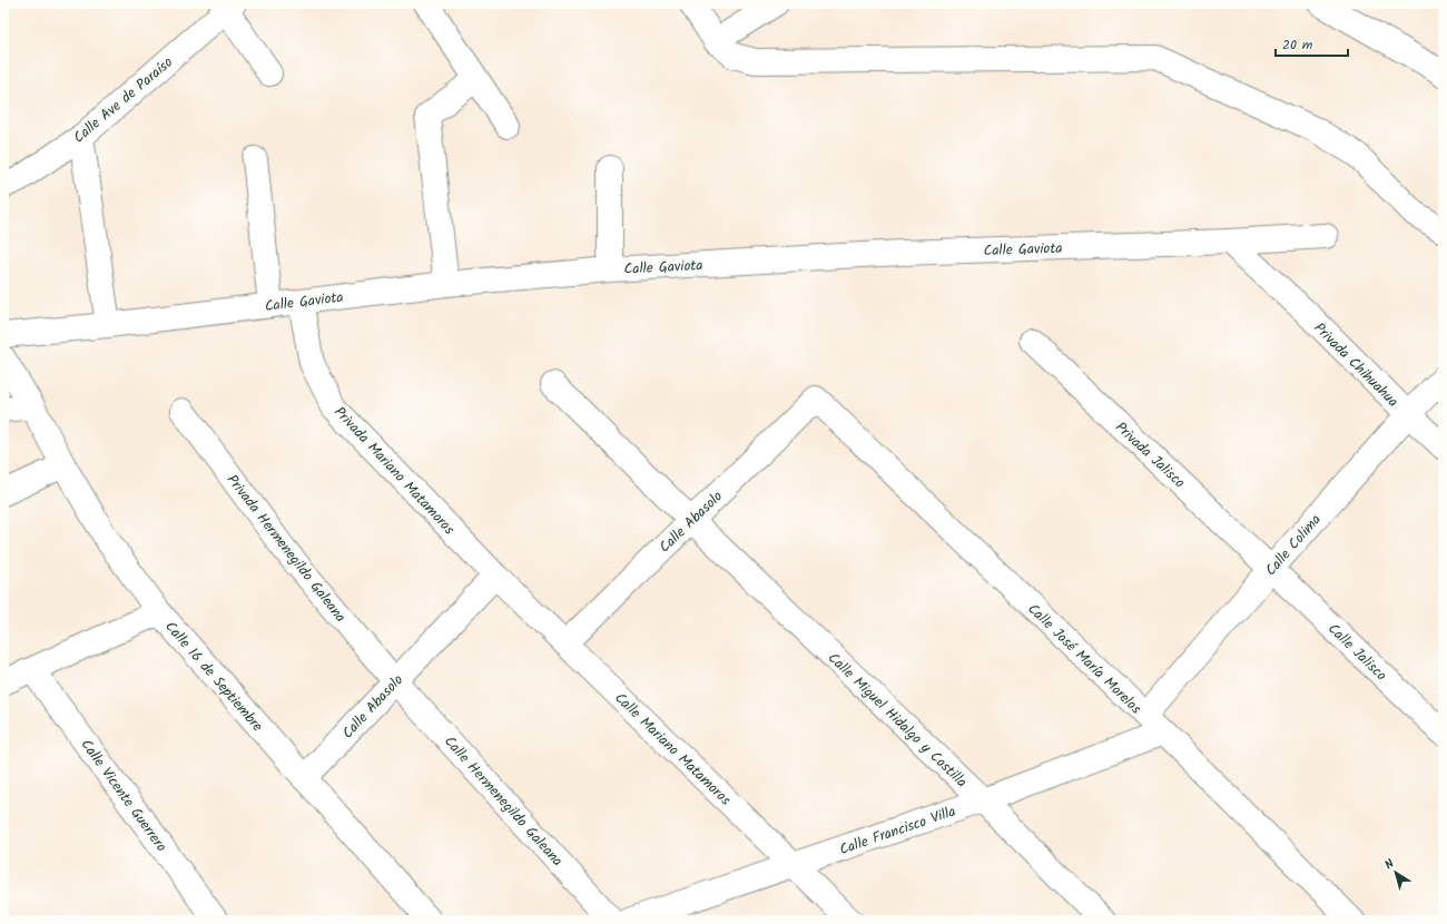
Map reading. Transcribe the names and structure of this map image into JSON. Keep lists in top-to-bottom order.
{
  "streets": {
    "street": [
      "Calle Ave de Paraíso",
      "Calle Gaviota",
      "Privada Chihuahua",
      "Privada Jalisco",
      "Privada Mariano Matamoros",
      "Calle Abasolo",
      "Calle Colima",
      "Privada Hermenegildo Galeana",
      "Calle Jalisco",
      "Calle José María Morelos",
      "Calle 16 de Septiembre",
      "Calle Miguel Hidalgo y Costilla",
      "Calle Mariano Matamoros",
      "Calle Vicente Guerrero",
      "Calle Hermenegildo Galeana",
      "Calle Francisco Villa"
    ]
  },
  "crossings": [
    ["Calle Gaviota", "Privada Chihuahua"],
    ["Calle Gaviota", "Privada Mariano Matamoros"],
    ["Privada Chihuahua", "Calle Colima"],
    ["Privada Jalisco", "Calle Colima"],
    ["Privada Jalisco", "Calle Jalisco"],
    ["Privada Mariano Matamoros", "Calle Abasolo"],
    ["Privada Mariano Matamoros", "Calle Mariano Matamoros"],
    ["Calle Abasolo", "Privada Hermenegildo Galeana"],
    ["Calle Abasolo", "Calle José María Morelos"],
    ["Calle Abasolo", "Calle 16 de Septiembre"],
    ["Calle Abasolo", "Calle Miguel Hidalgo y Costilla"],
    ["Calle Abasolo", "Calle Mariano Matamoros"],
    ["Calle Abasolo", "Calle Hermenegildo Galeana"],
    ["Calle Colima", "Calle Jalisco"],
    ["Calle Colima", "Calle José María Morelos"],
    ["Privada Hermenegildo Galeana", "Calle Hermenegildo Galeana"],
    ["Calle José María Morelos", "Calle Francisco Villa"],
    ["Calle Miguel Hidalgo y Costilla", "Calle Francisco Villa"],
    ["Calle Mariano Matamoros", "Calle Francisco Villa"]
  ],
  "scale_bar": "20 m",
  "north": "top left"
}
